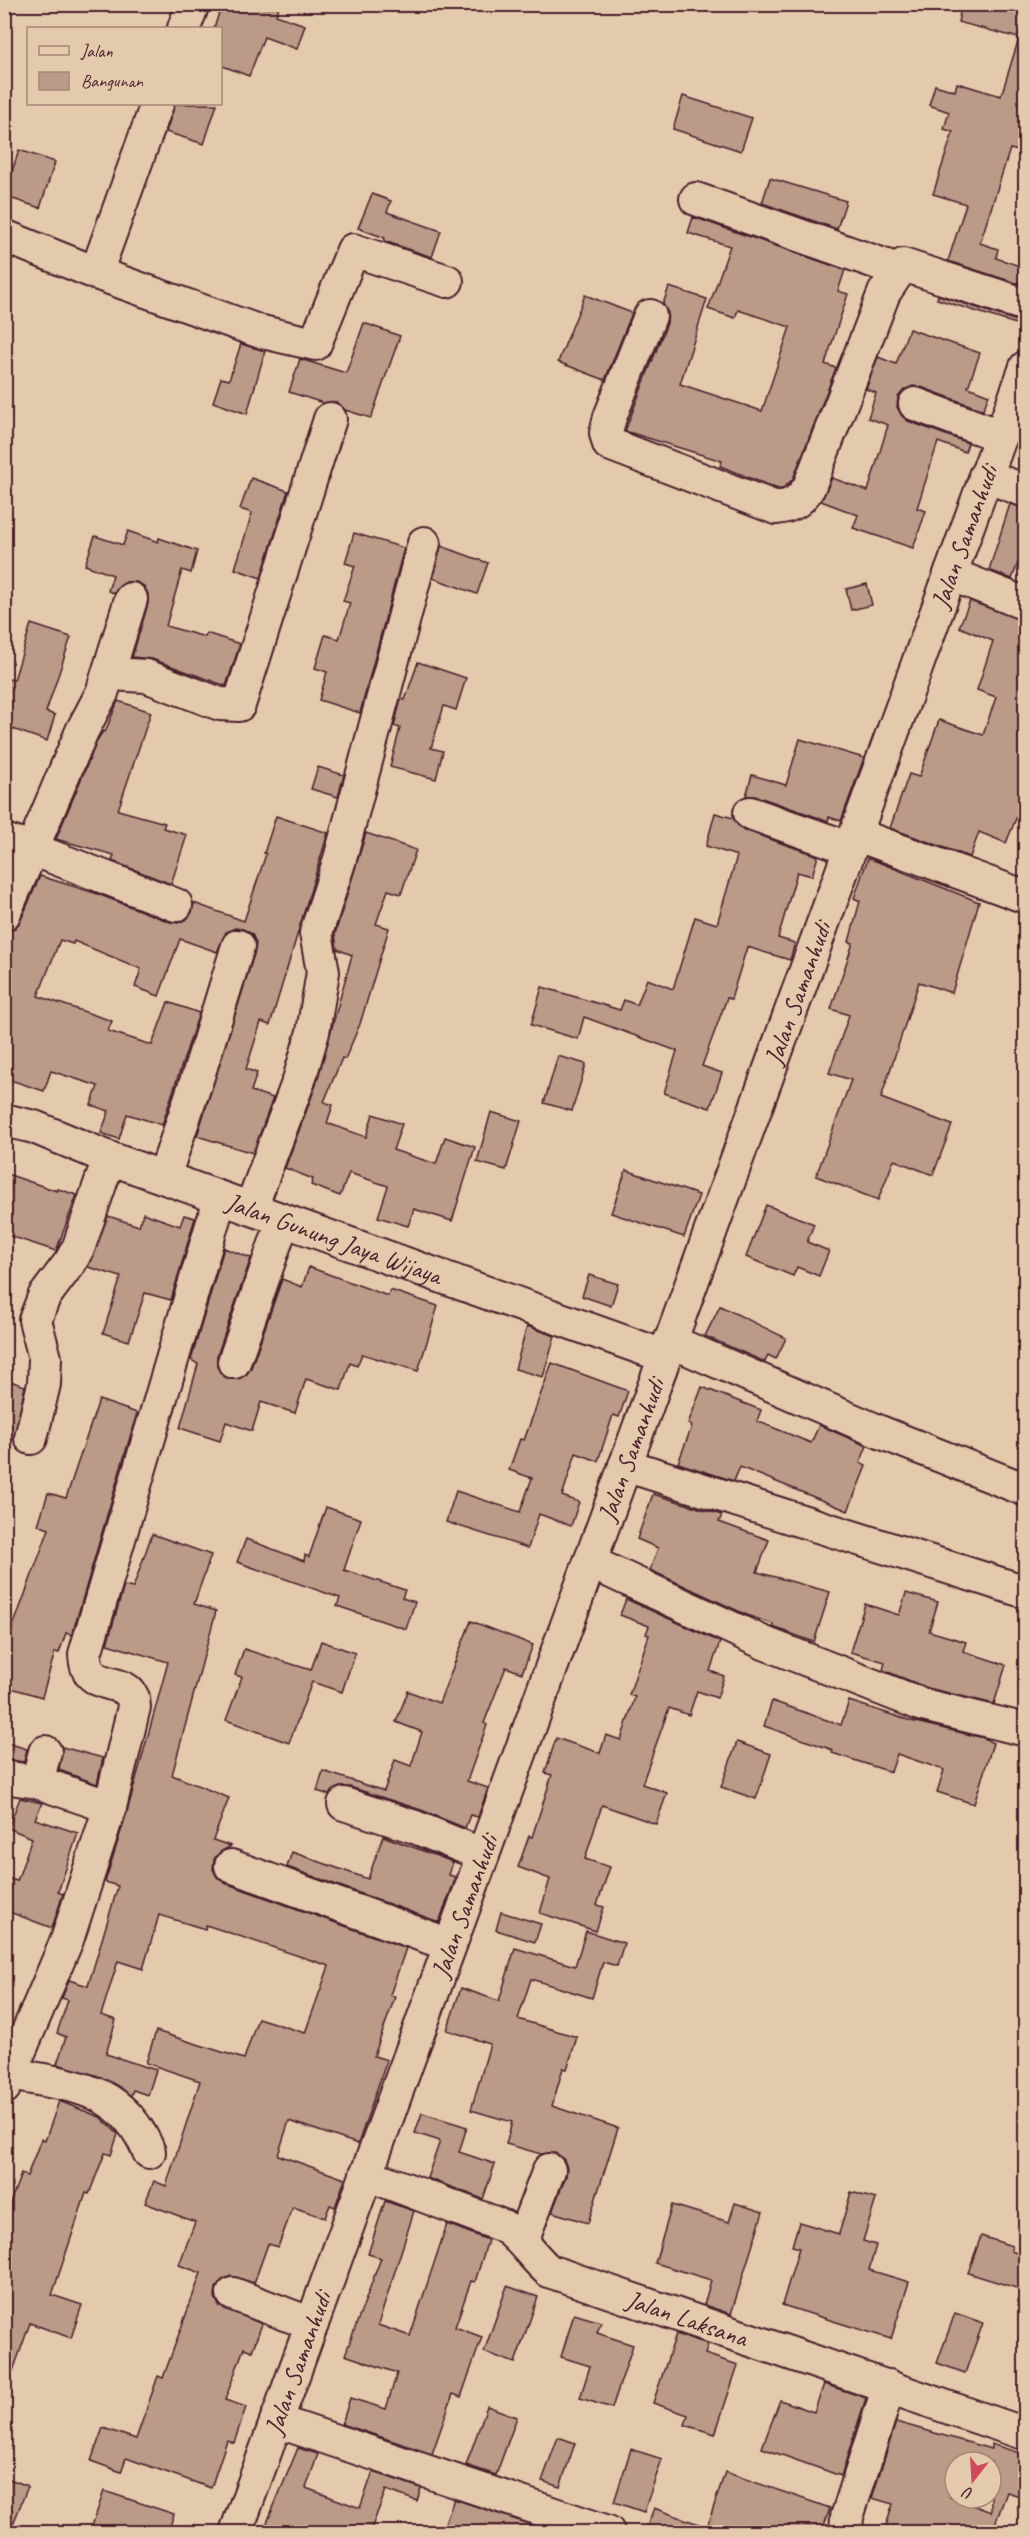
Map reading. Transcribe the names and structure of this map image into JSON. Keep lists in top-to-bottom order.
{
  "streets": {
    "street": ["Jalan Samanhudi", "Jalan Gunung Jaya Wijaya", "Jalan Laksana"]
  },
  "crossings": [
    ["Jalan Samanhudi", "Jalan Gunung Jaya Wijaya"],
    ["Jalan Samanhudi", "Jalan Laksana"]
  ],
  "legend": ["Jalan", "Bangunan"],
  "north": "bottom"
}
